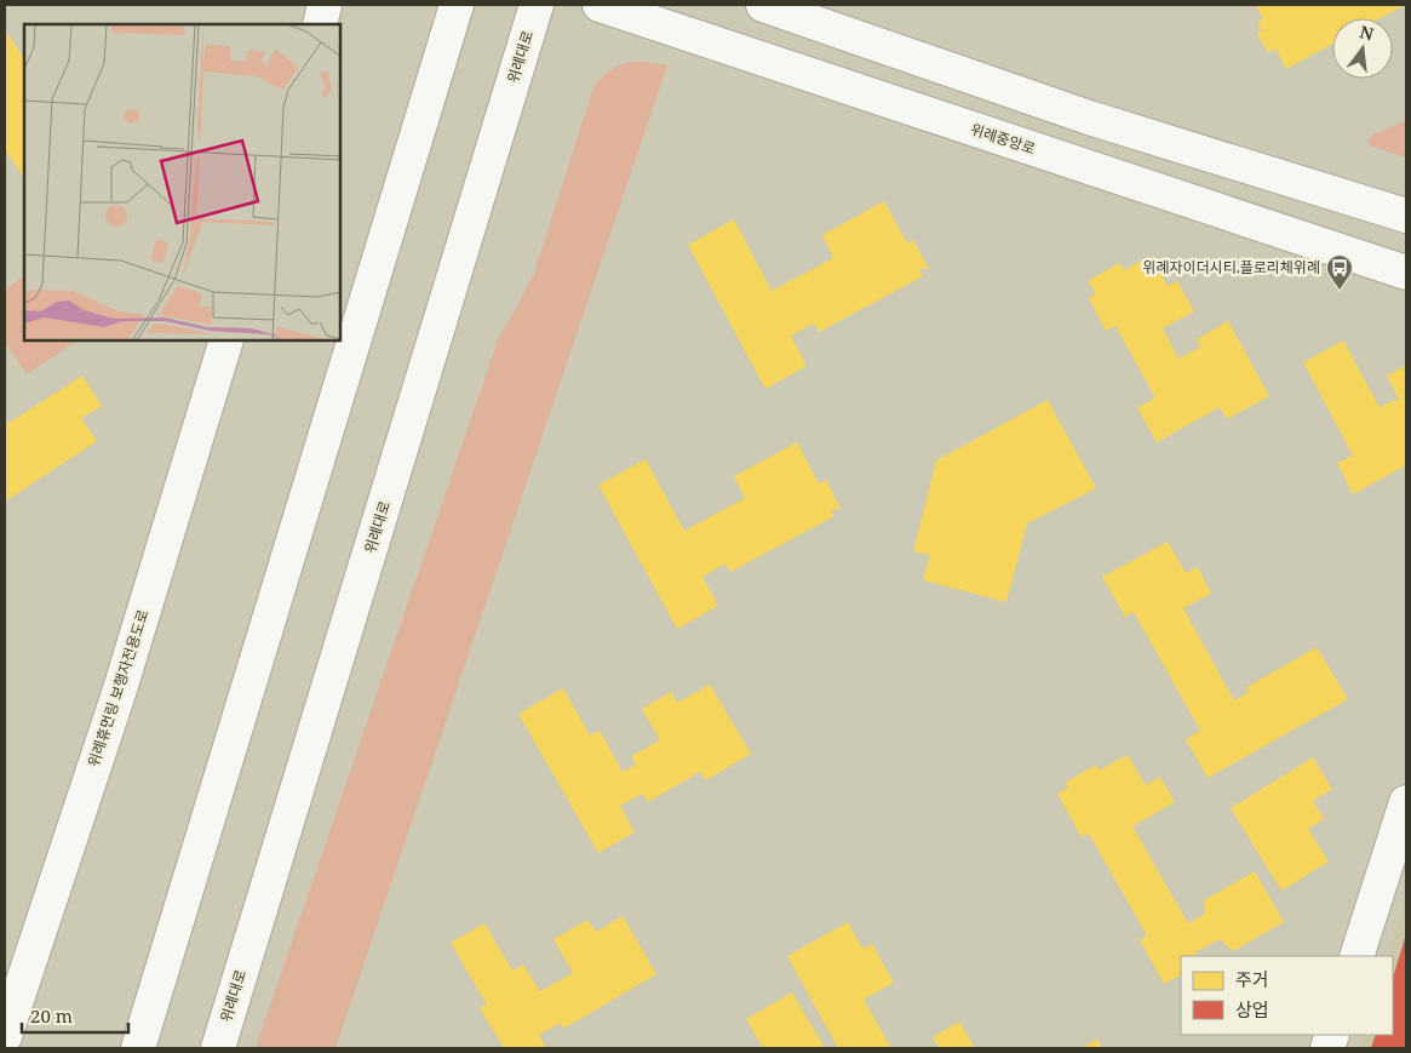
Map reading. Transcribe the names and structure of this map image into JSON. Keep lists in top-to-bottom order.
{
  "streets": {
    "main road": ["위례대로", "위례중앙로", "위례휴먼링 보행자전용도로"]
  },
  "places": {
    "bus stop": ["위례자이더시티.플로리체위례"]
  },
  "legend": ["주거", "상업"],
  "scale_bar": "20 m",
  "north": "top"
}
